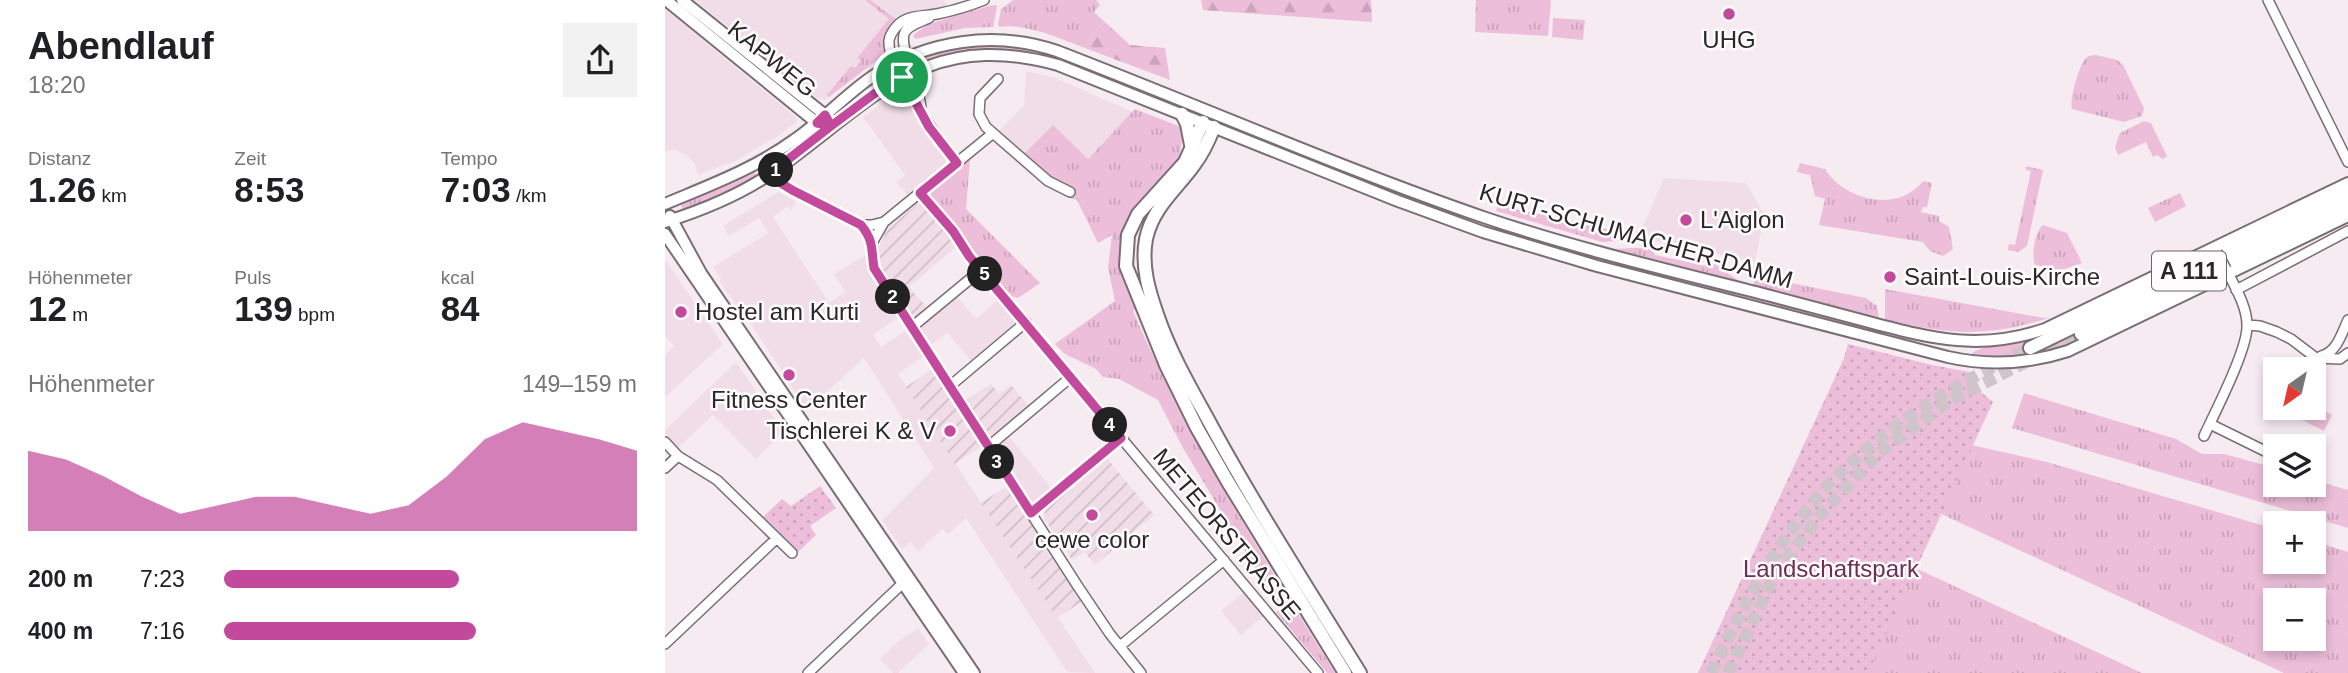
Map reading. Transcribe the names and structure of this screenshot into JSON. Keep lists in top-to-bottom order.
{
  "streets": {
    "highway": ["A 111"],
    "main road": ["KAPWEG", "KURT-SCHUMACHER-DAMM"],
    "street": ["METEORSTRASSE"]
  },
  "crossings": [
    ["KAPWEG", "KURT-SCHUMACHER-DAMM"]
  ],
  "parks": ["Landschaftspark"],
  "places": [
    "UHG",
    "L'Aiglon",
    "Saint-Louis-Kirche",
    "Hostel am Kurti",
    "Fitness Center",
    "Tischlerei K & V",
    "cewe color"
  ],
  "north": "bottom left",
  "page": {
    "heading": ["Abendlauf", "18:20"],
    "stats": [
      ["Distanz", "1.26 km"],
      ["Zeit", "8:53"],
      ["Tempo", "7:03 /km"],
      ["Höhenmeter", "12 m"],
      ["Puls", "139 bpm"],
      ["kcal", "84"]
    ],
    "pins": [
      "1",
      "5",
      "2",
      "4",
      "3"
    ],
    "chart": ["Höhenmeter", "149–159 m"],
    "map_buttons": ["+", "−"],
    "list": [
      {
        "name": "200 m",
        "note": "7:23"
      },
      {
        "name": "400 m",
        "note": "7:16"
      }
    ]
  }
}
